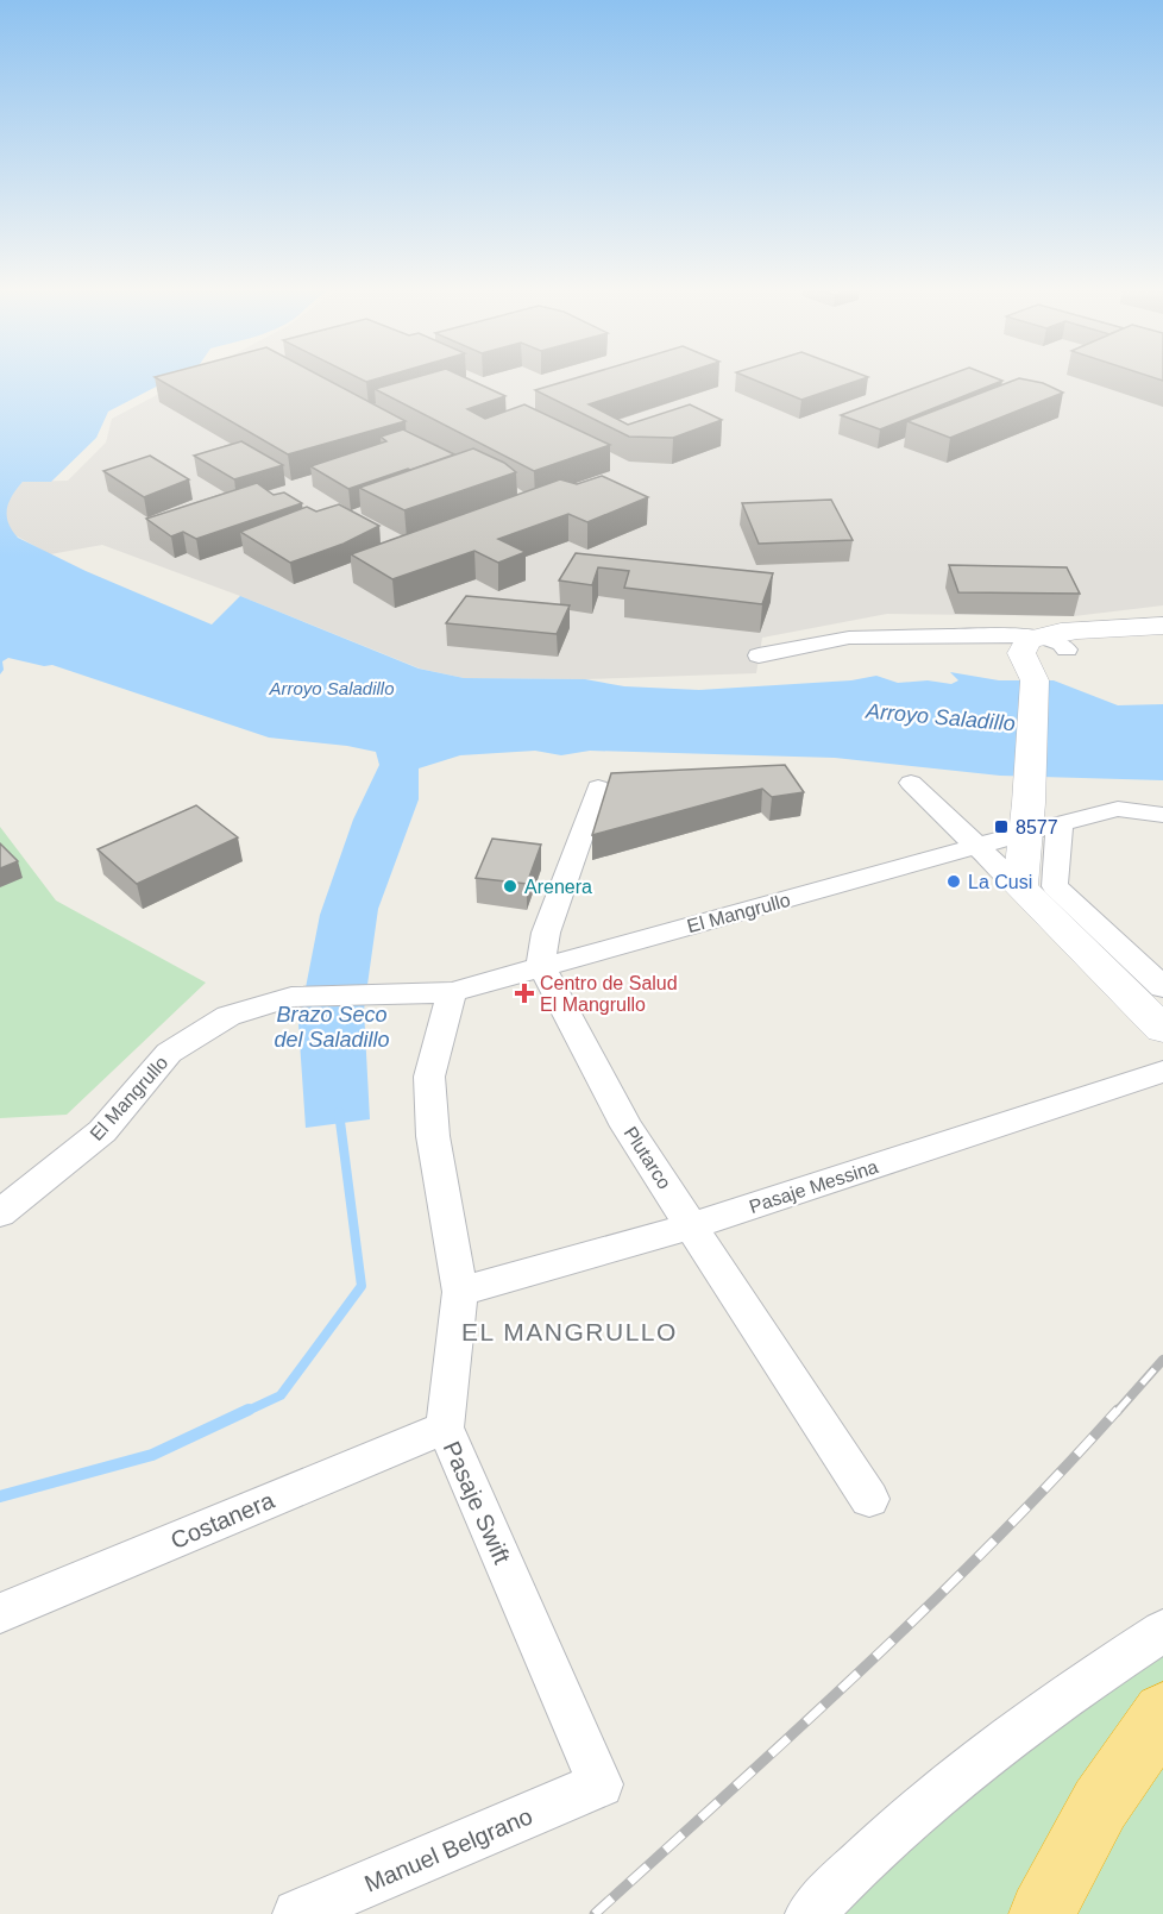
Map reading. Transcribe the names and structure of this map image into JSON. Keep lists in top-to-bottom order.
{
  "streets": {
    "street": [
      "El Mangrullo",
      "Plutarco",
      "Pasaje Messina",
      "Pasaje Swift",
      "Costanera",
      "Manuel Belgrano"
    ]
  },
  "crossings": [
    ["El Mangrullo", "Plutarco"],
    ["El Mangrullo", "Pasaje Swift"],
    ["Plutarco", "Pasaje Messina"],
    ["Pasaje Messina", "Pasaje Swift"],
    ["Pasaje Swift", "Costanera"],
    ["Pasaje Swift", "Manuel Belgrano"]
  ],
  "districts": ["EL MANGRULLO"],
  "water": ["Arroyo Saladillo", "Brazo Seco del Saladillo"],
  "places": {
    "transit": ["8577"],
    "other": ["La Cusi", "Arenera"],
    "health": ["Centro de Salud El Mangrullo"]
  }
}
